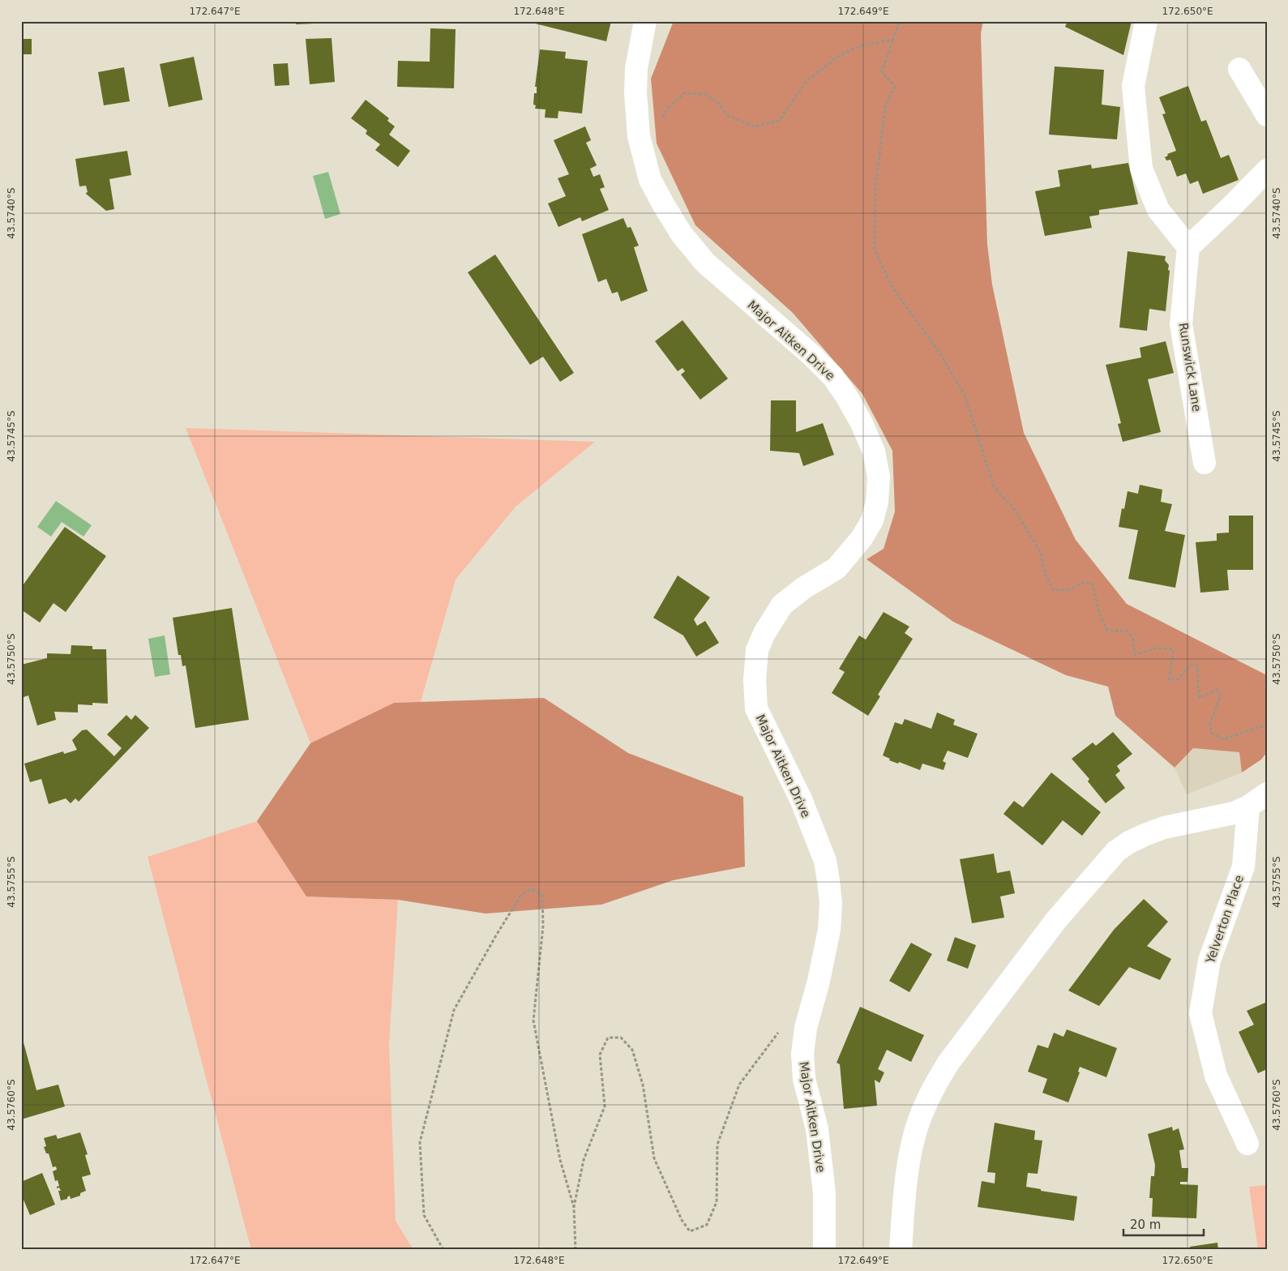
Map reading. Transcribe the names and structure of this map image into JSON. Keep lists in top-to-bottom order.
{
  "streets": {
    "street": ["Major Aitken Drive", "Runswick Lane", "Yelverton Place"]
  },
  "scale_bar": "20 m",
  "coordinates": [
    "172.647°E",
    "172.648°E",
    "172.649°E",
    "172.650°E",
    "43.5740°S",
    "43.5745°S",
    "43.5750°S",
    "43.5755°S",
    "43.5760°S"
  ]
}
